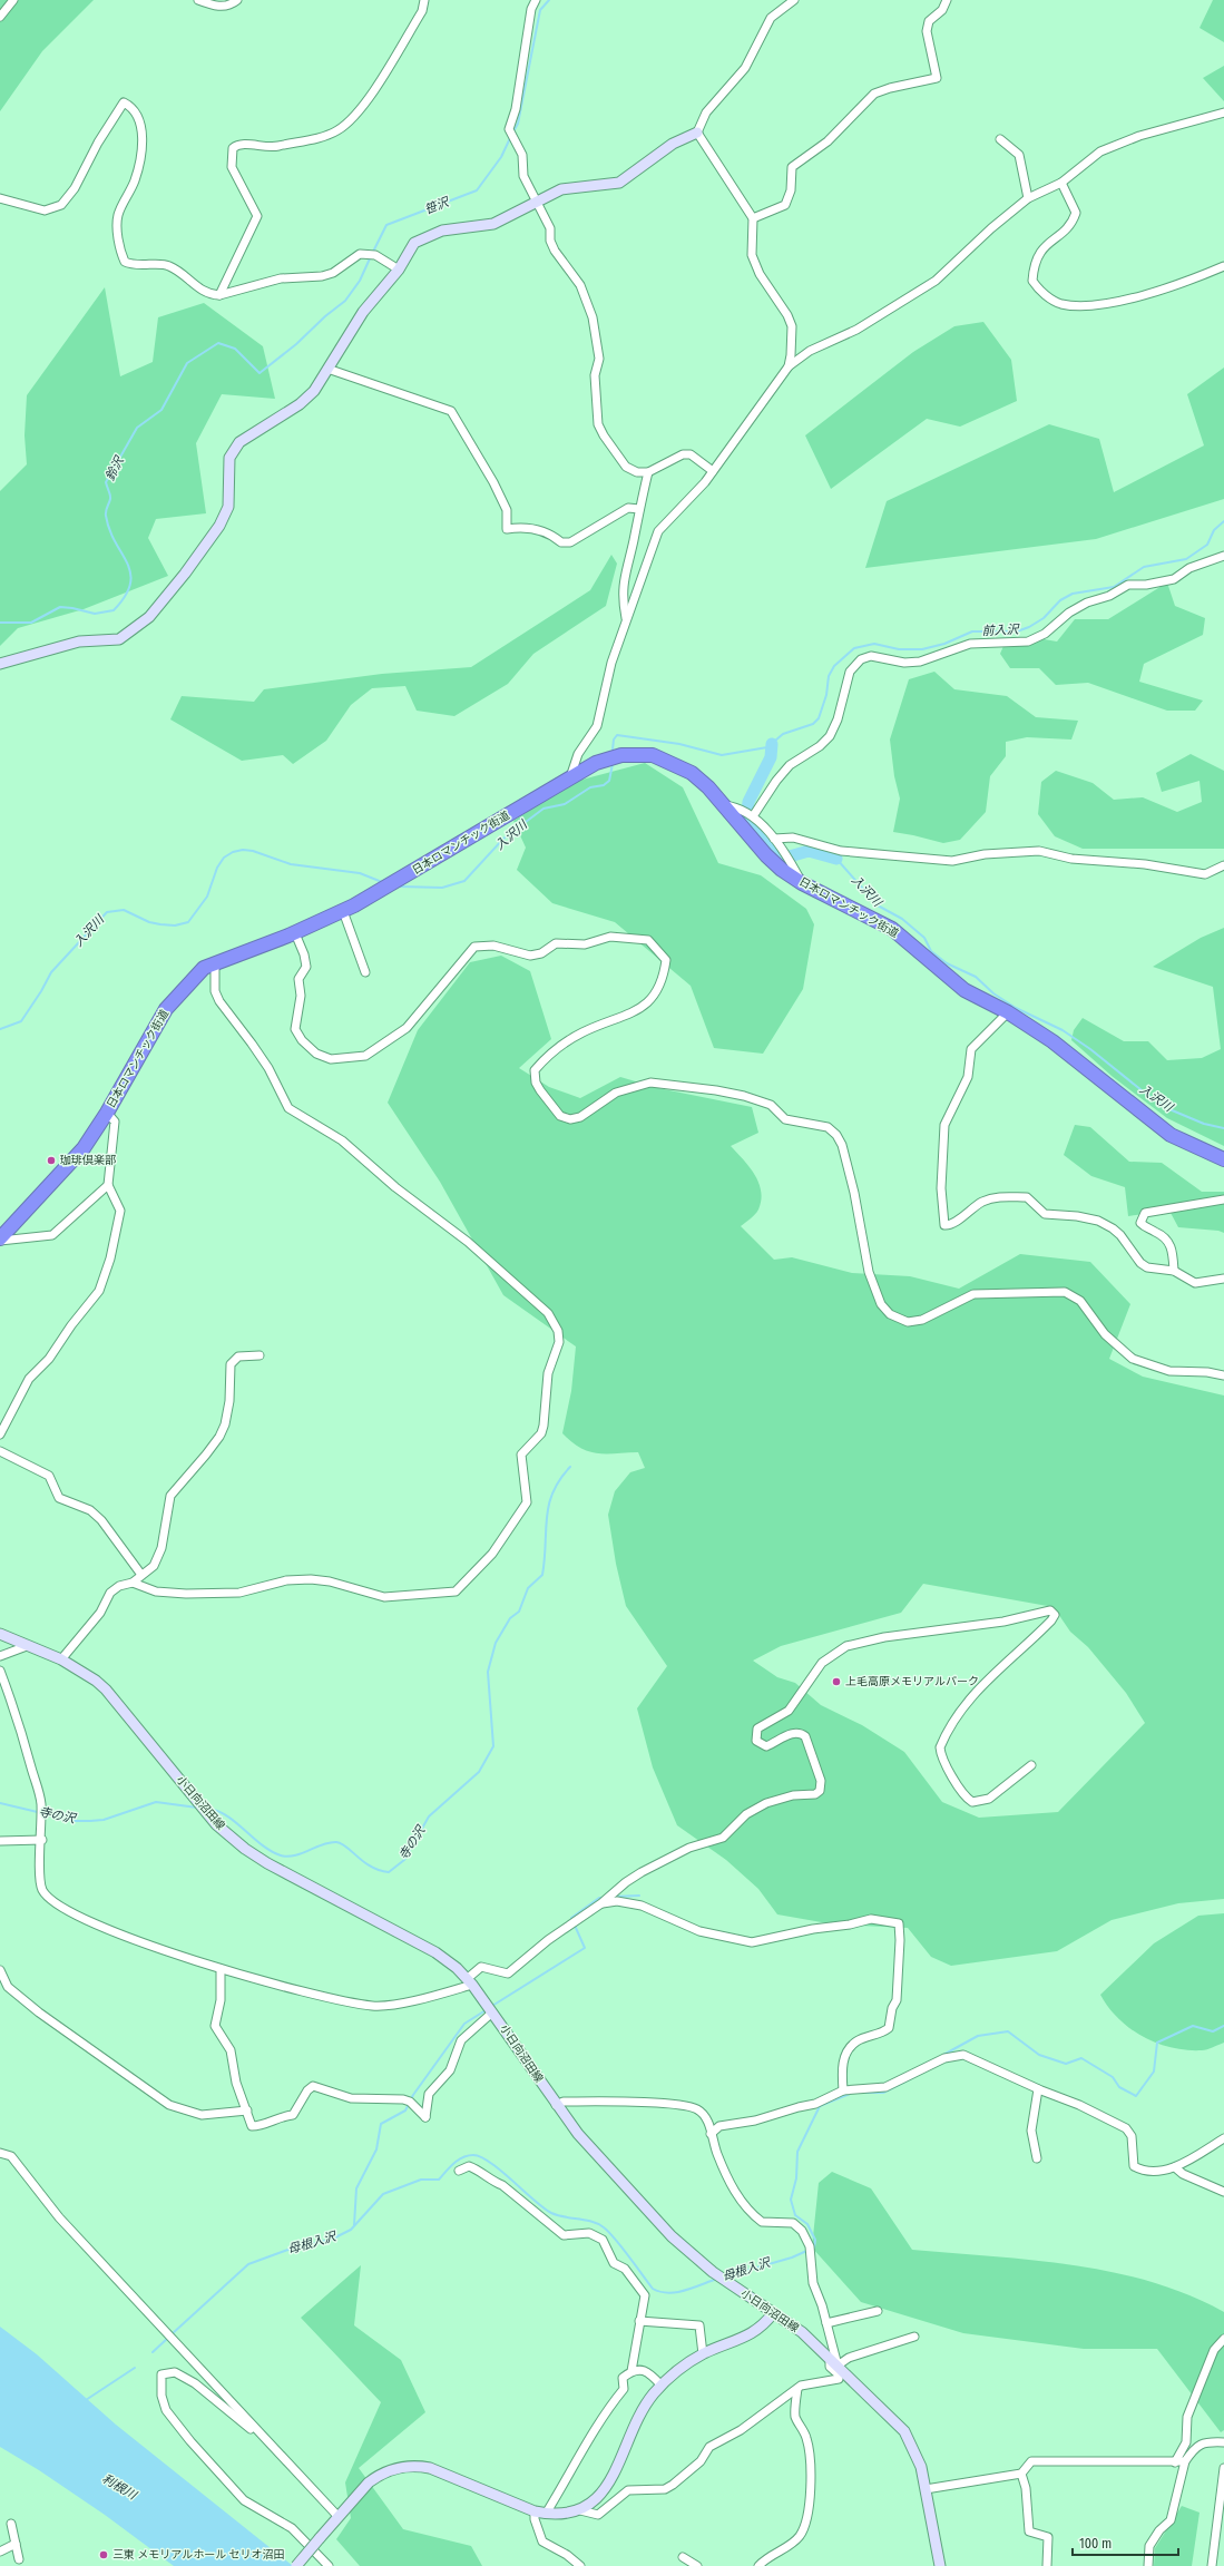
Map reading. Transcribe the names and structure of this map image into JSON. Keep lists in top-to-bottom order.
{
  "streets": {
    "highway": ["日本ロマンチック街道"],
    "street": ["小日向沼田線"]
  },
  "water": [
    "笹沢",
    "鈴沢",
    "前入沢",
    "入沢川",
    "寺の沢",
    "母根入沢",
    "利根川"
  ],
  "places": ["珈琲倶楽部", "上毛高原メモリアルパーク", "三東 メモリアルホール セリオ沼田"],
  "scale_bar": "100 m"
}
